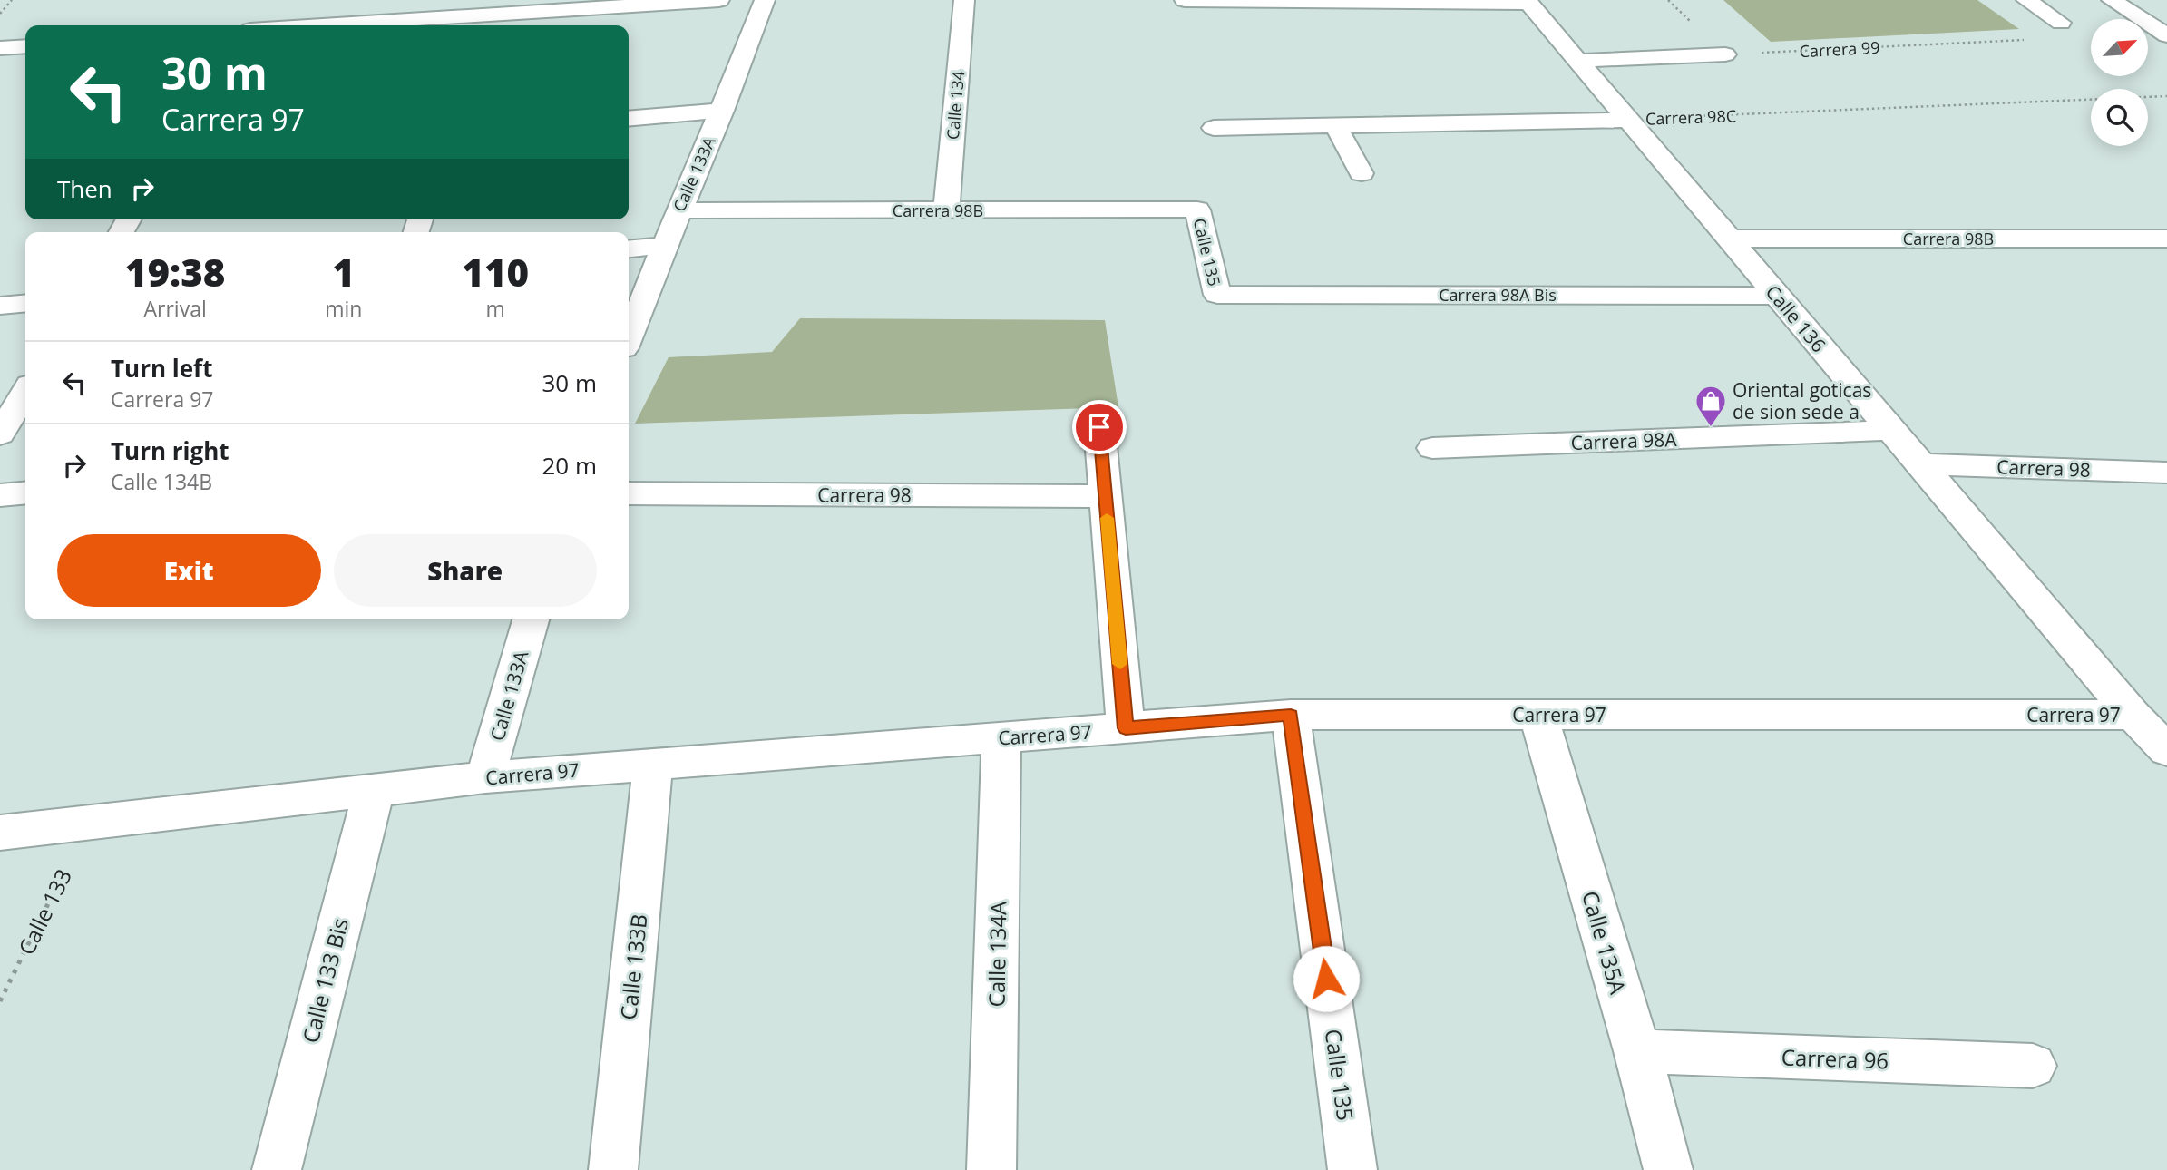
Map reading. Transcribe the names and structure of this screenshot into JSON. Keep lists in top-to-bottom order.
{
  "streets": {
    "street": [
      "Calle 134",
      "Carrera 98C",
      "Calle 133A",
      "Carrera 98B",
      "Calle 135",
      "Carrera 98A Bis",
      "Calle 136",
      "Carrera 98A",
      "Carrera 98",
      "Carrera 97",
      "Calle 135A",
      "Calle 134A",
      "Calle 133B",
      "Calle 133 Bis",
      "Carrera 96"
    ],
    "path": ["Carrera 99", "Calle 133"]
  },
  "crossings": [
    ["Calle 134", "Carrera 98B"],
    ["Carrera 98C", "Calle 136"],
    ["Calle 133A", "Carrera 98B"],
    ["Calle 133A", "Carrera 97"],
    ["Carrera 98B", "Calle 135"],
    ["Carrera 98B", "Calle 136"],
    ["Calle 135", "Carrera 98A Bis"],
    ["Calle 135", "Carrera 97"],
    ["Carrera 98A Bis", "Calle 136"],
    ["Calle 136", "Carrera 98A"],
    ["Calle 136", "Carrera 98"],
    ["Calle 136", "Carrera 97"],
    ["Carrera 97", "Calle 133"],
    ["Carrera 97", "Calle 135A"],
    ["Carrera 97", "Calle 134A"],
    ["Carrera 97", "Calle 133B"],
    ["Carrera 97", "Calle 133 Bis"],
    ["Calle 135A", "Carrera 96"]
  ],
  "places": {
    "shop": ["Oriental goticas de sion sede a"]
  },
  "north": "top right",
  "page": {
    "turn": ["30 m", "Carrera 97"],
    "then": "Then",
    "eta": [
      "19:38",
      "Arrival",
      "1",
      "min",
      "110",
      "m"
    ],
    "list": [
      {
        "name": "Turn left",
        "note": "Carrera 97",
        "value": "30 m"
      },
      {
        "name": "Turn right",
        "note": "Calle 134B",
        "value": "20 m"
      }
    ],
    "buttons": ["Exit", "Share"]
  }
}
